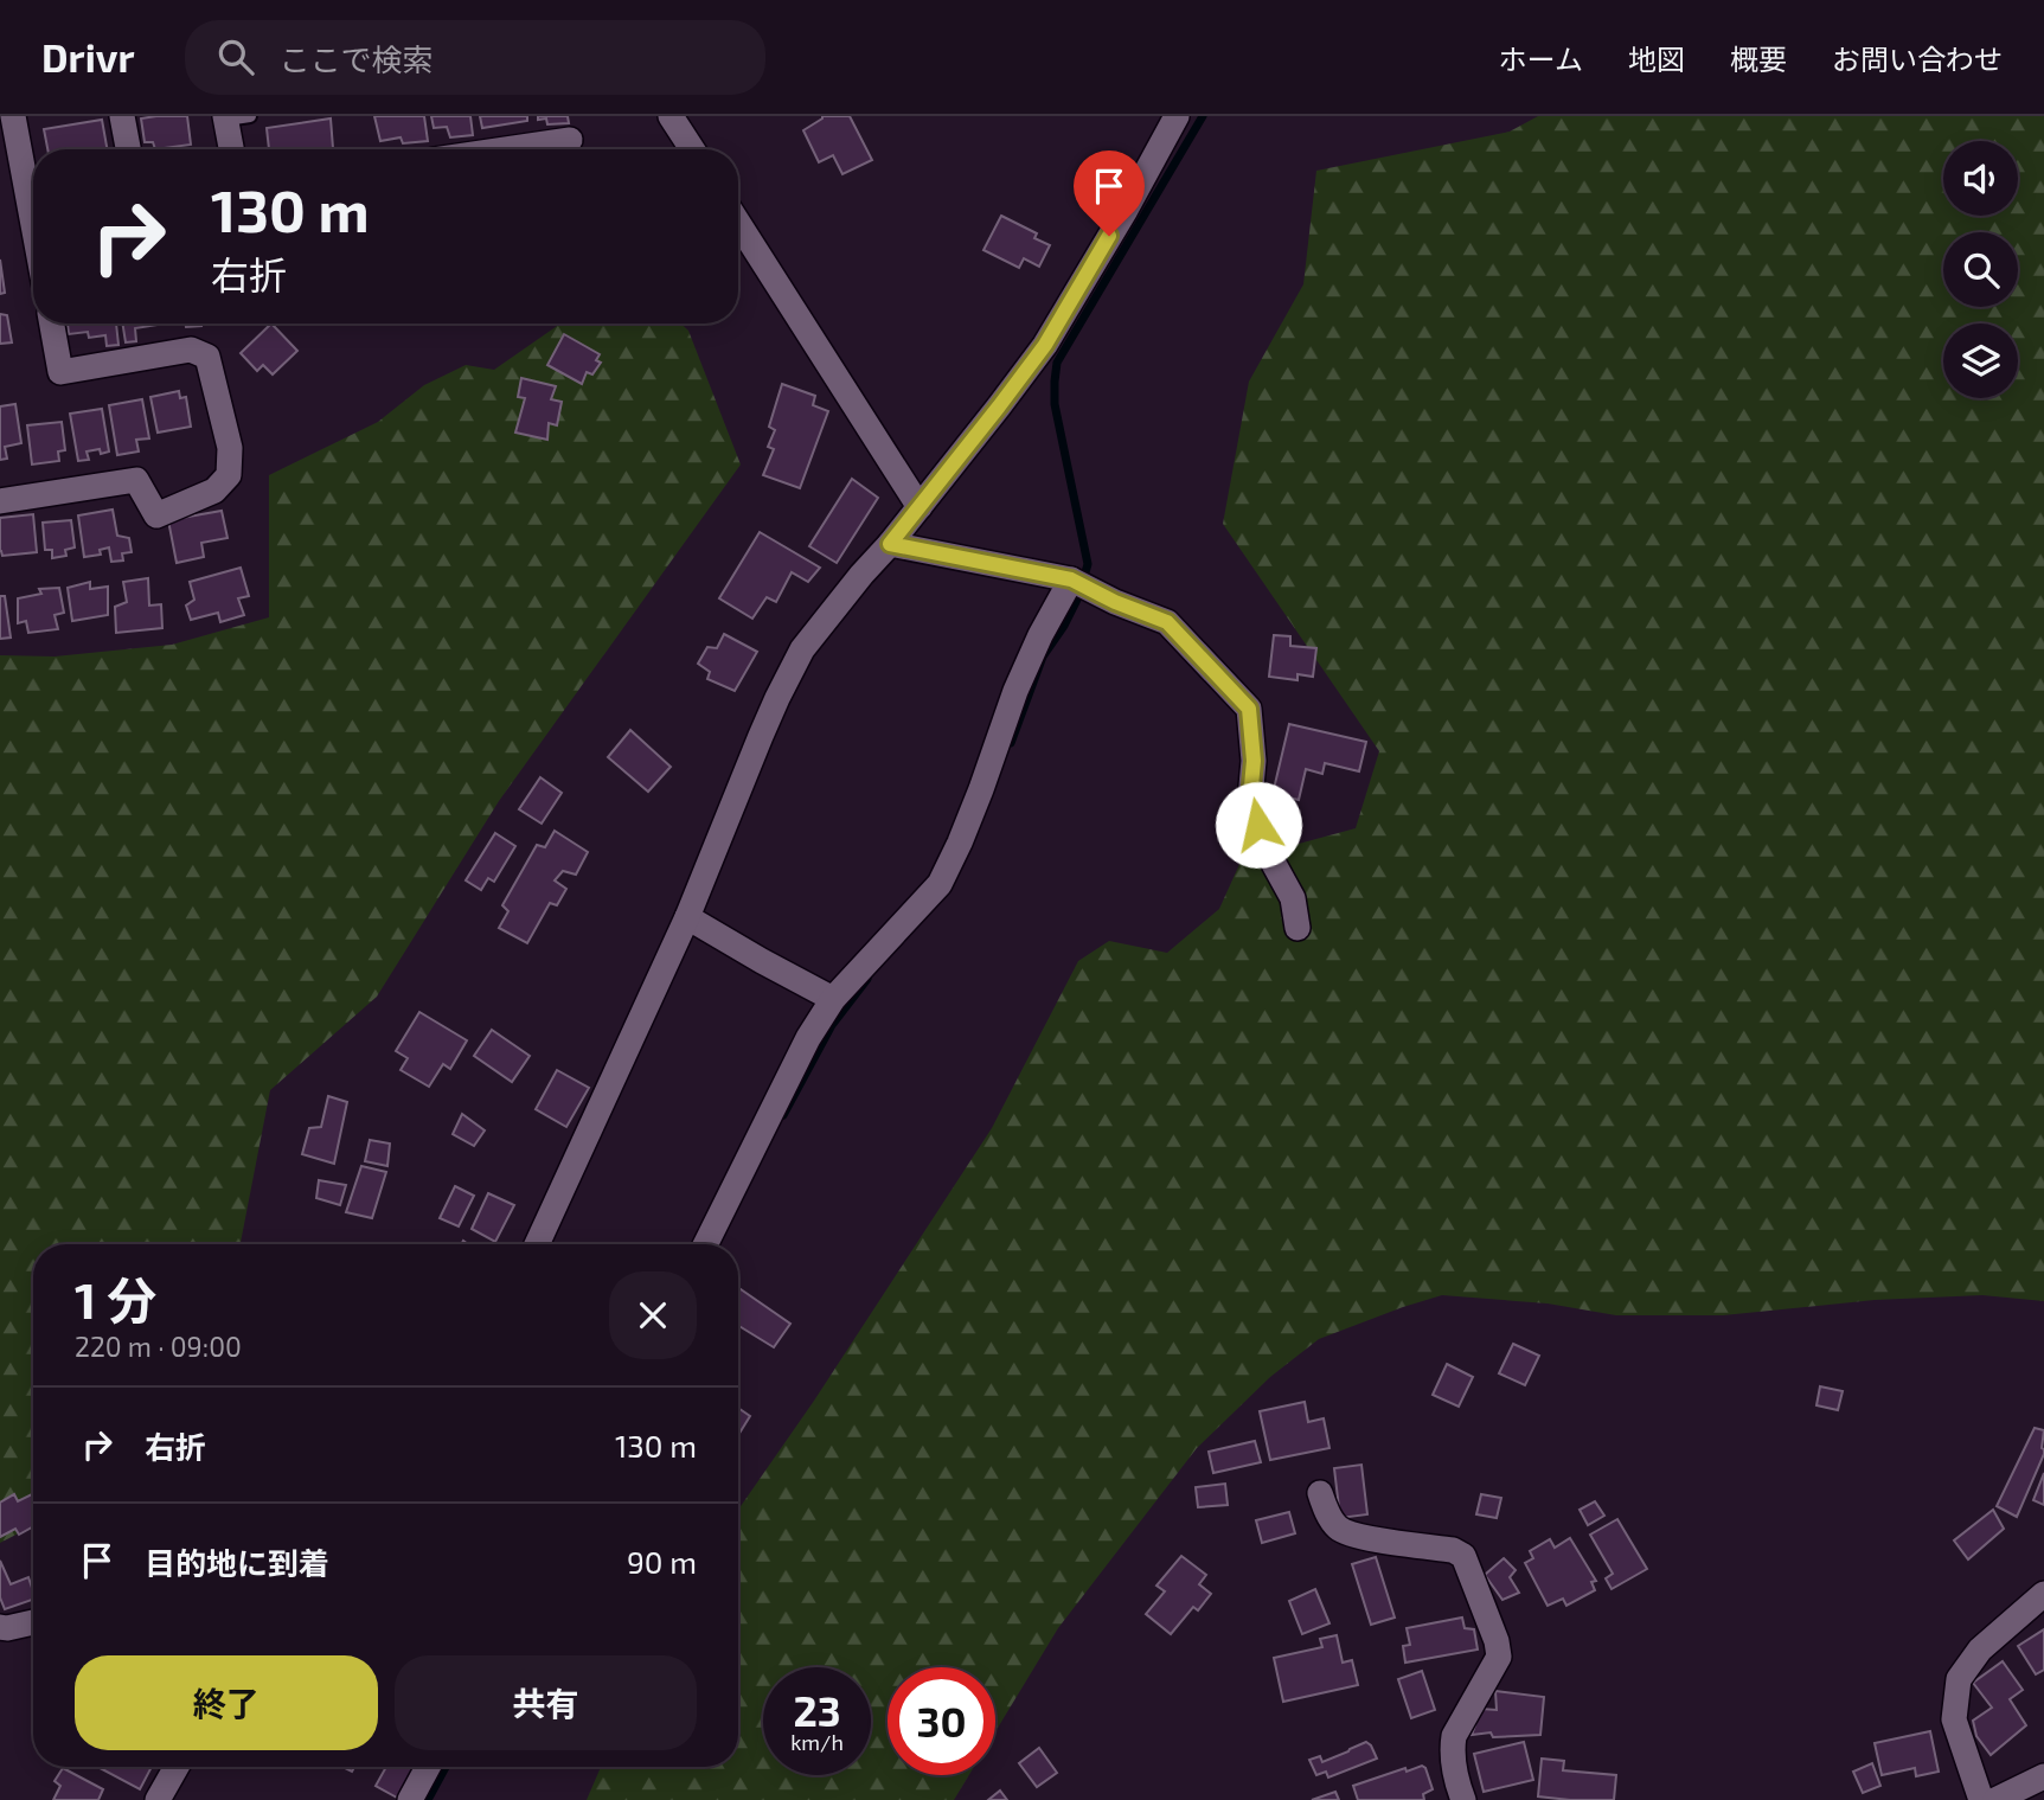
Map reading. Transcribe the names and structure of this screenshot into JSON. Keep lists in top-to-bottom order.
{
  "page": {
    "header": "Drivr",
    "search": "ここで検索",
    "nav": [
      "ホーム",
      "地図",
      "概要",
      "お問い合わせ"
    ],
    "turn": ["130 m", "右折"],
    "heading": ["1 分", "220 m · 09:00"],
    "list": [
      {
        "name": "右折",
        "value": "130 m"
      },
      {
        "name": "目的地に到着",
        "value": "90 m"
      }
    ],
    "buttons": ["終了", "共有"],
    "speed": "23 km/h",
    "limit": "30"
  }
}
